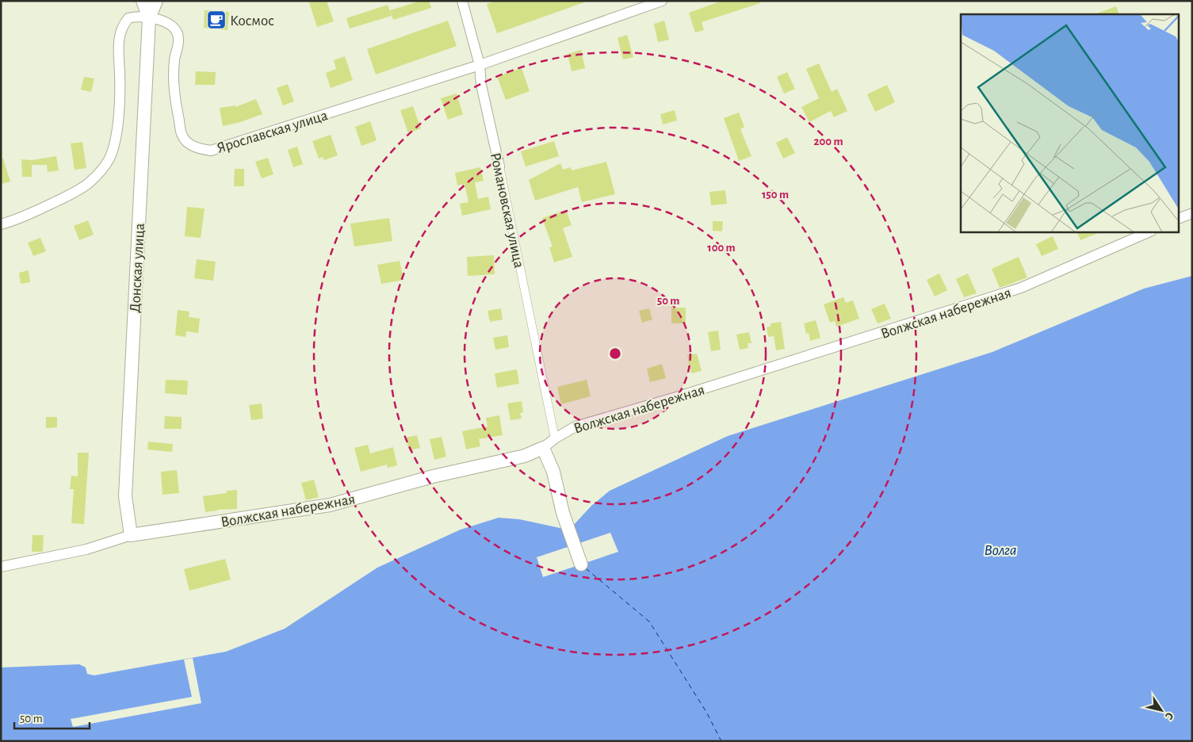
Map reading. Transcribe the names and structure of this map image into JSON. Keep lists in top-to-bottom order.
{
  "streets": {
    "street": [
      "Ярославская улица",
      "Романовская улица",
      "Донская улица",
      "Волжская набережная"
    ]
  },
  "crossings": [
    ["Ярославская улица", "Романовская улица"],
    ["Ярославская улица", "Донская улица"],
    ["Романовская улица", "Волжская набережная"],
    ["Донская улица", "Волжская набережная"]
  ],
  "water": ["Волга"],
  "places": {
    "cafe": ["Космос"]
  },
  "scale_bar": "50 m",
  "north": "bottom right",
  "rings": [
    "200 m",
    "150 m",
    "100 m",
    "50 m"
  ]
}
